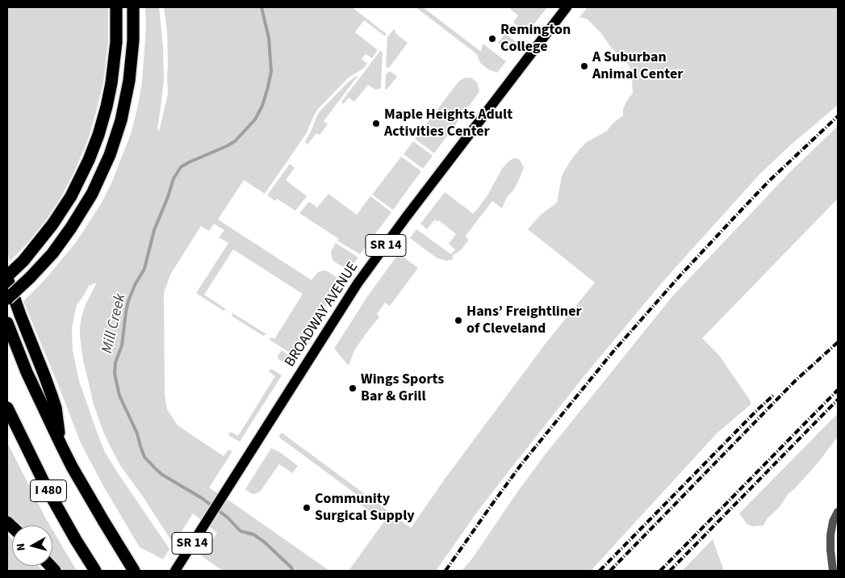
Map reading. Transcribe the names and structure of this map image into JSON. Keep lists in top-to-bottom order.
{
  "streets": {
    "highway": ["I 480"],
    "main road": ["SR 14", "BROADWAY AVENUE"]
  },
  "water": ["Mill Creek"],
  "places": [
    "Remington College",
    "A Suburban Animal Center",
    "Maple Heights Adult Activities Center",
    "Hans’ Freightliner of Cleveland",
    "Wings Sports Bar & Grill",
    "Community Surgical Supply"
  ],
  "north": "left"
}
